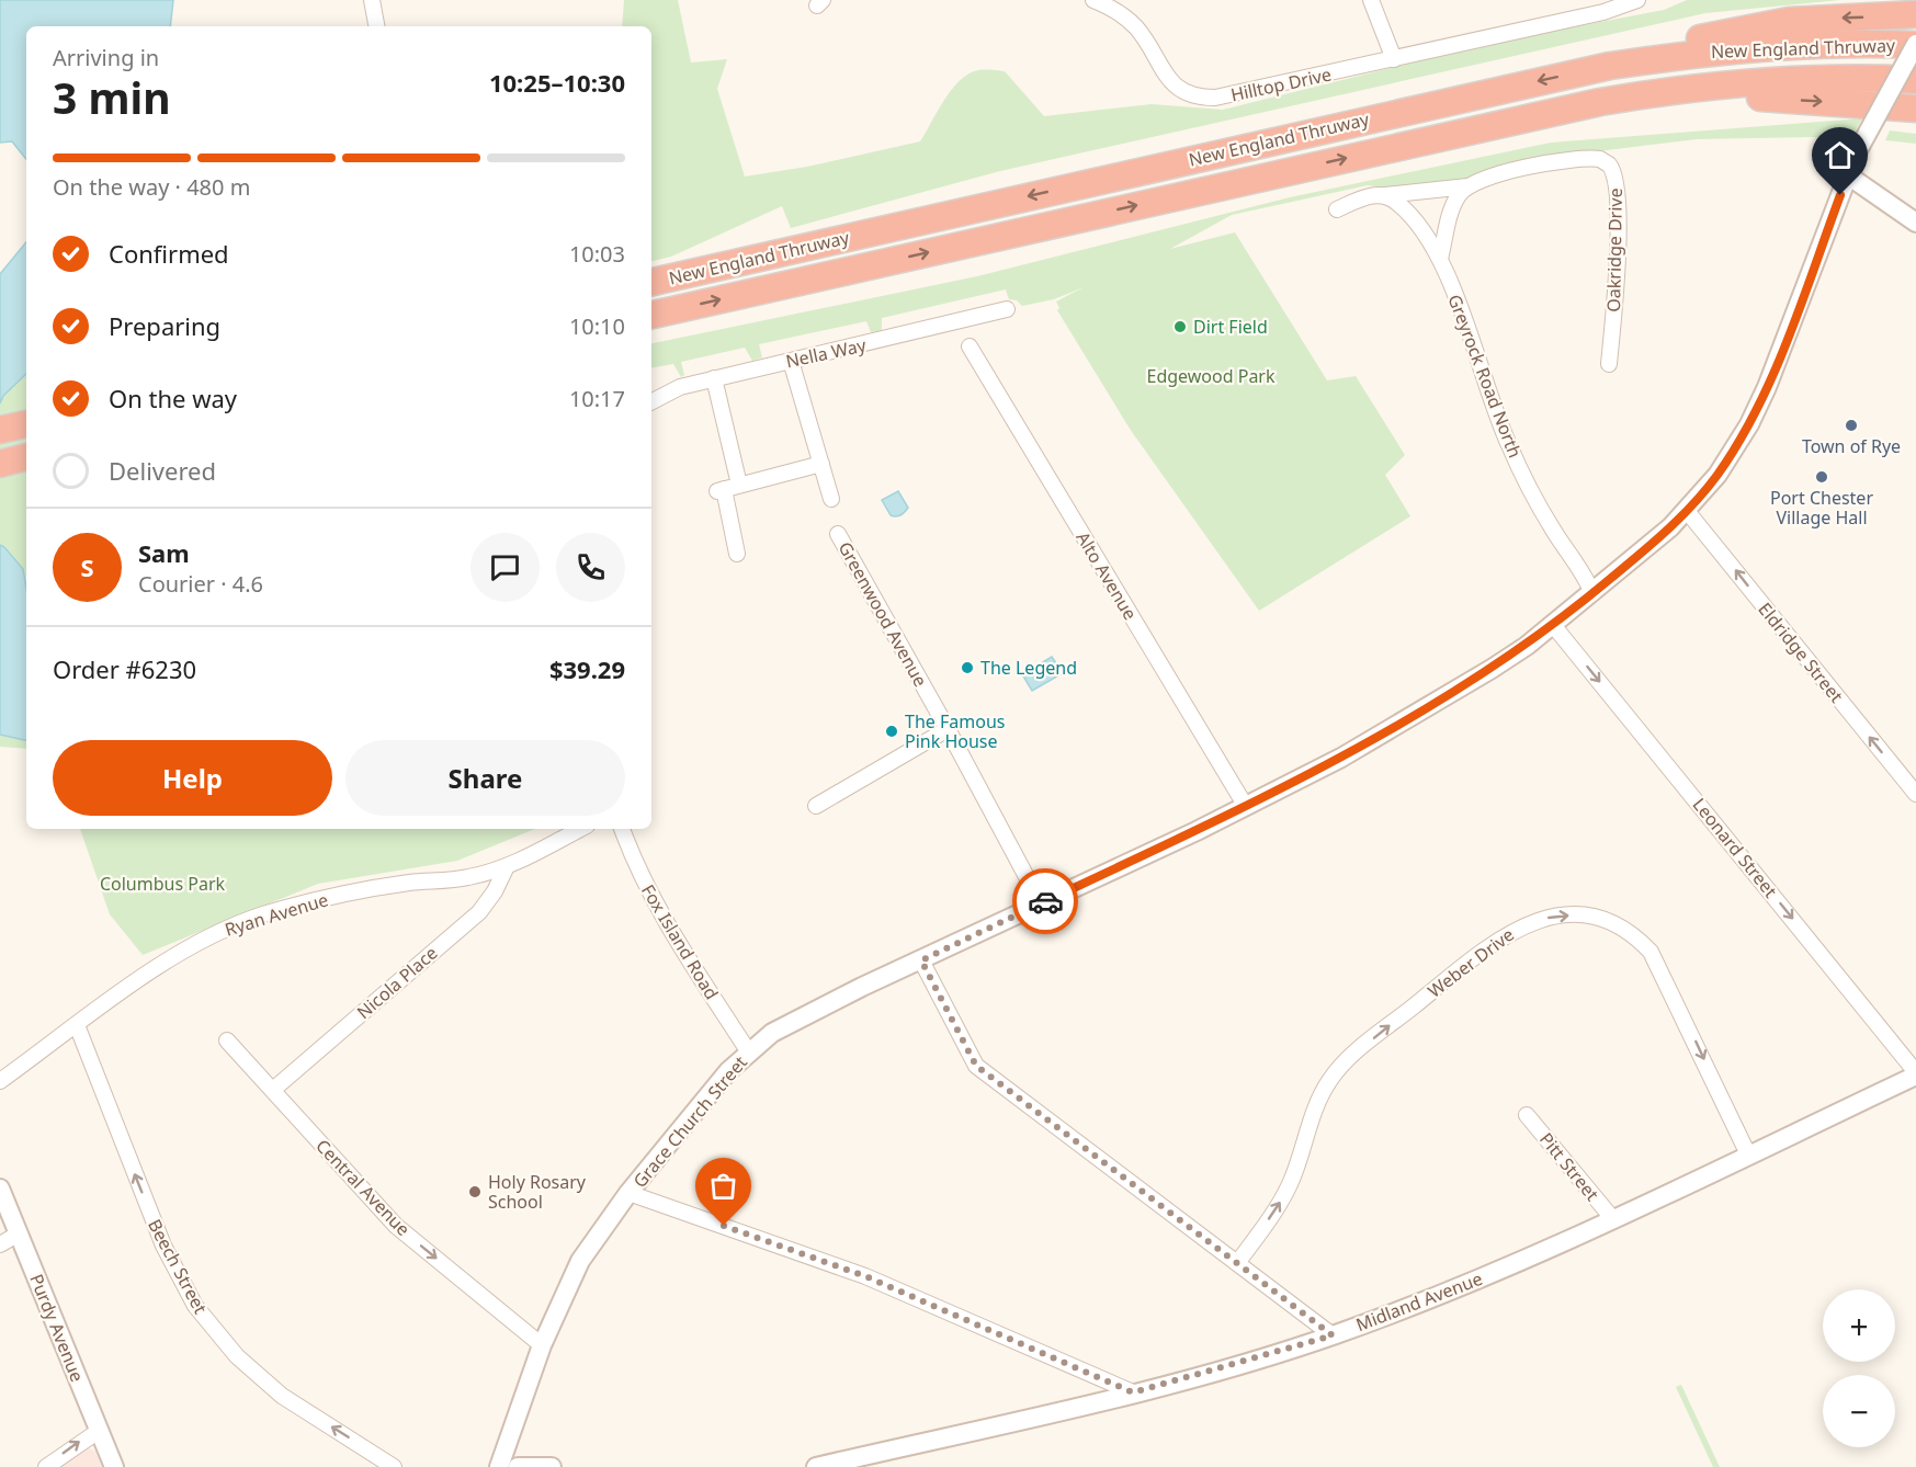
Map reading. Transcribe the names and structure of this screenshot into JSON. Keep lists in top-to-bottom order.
{
  "streets": {
    "highway": ["New England Thruway"],
    "street": [
      "Hilltop Drive",
      "Oakridge Drive",
      "Nella Way",
      "Greyrock Road North",
      "Alto Avenue",
      "Greenwood Avenue",
      "Eldridge Street",
      "Leonard Street",
      "Ryan Avenue",
      "Fox Island Road",
      "Weber Drive",
      "Nicola Place",
      "Grace Church Street",
      "Pitt Street",
      "Central Avenue",
      "Beech Street",
      "Midland Avenue",
      "Purdy Avenue"
    ]
  },
  "crossings": [
    ["New England Thruway", "Grace Church Street"],
    ["Oakridge Drive", "Greyrock Road North"],
    ["Greyrock Road North", "Grace Church Street"],
    ["Alto Avenue", "Grace Church Street"],
    ["Greenwood Avenue", "Grace Church Street"],
    ["Eldridge Street", "Grace Church Street"],
    ["Leonard Street", "Grace Church Street"],
    ["Leonard Street", "Midland Avenue"],
    ["Ryan Avenue", "Nicola Place"],
    ["Ryan Avenue", "Beech Street"],
    ["Fox Island Road", "Grace Church Street"],
    ["Weber Drive", "Midland Avenue"],
    ["Nicola Place", "Central Avenue"],
    ["Grace Church Street", "Central Avenue"],
    ["Pitt Street", "Midland Avenue"]
  ],
  "one_way": [
    "Eldridge Street",
    "Leonard Street",
    "Central Avenue",
    "Beech Street"
  ],
  "parks": ["Edgewood Park", "Columbus Park"],
  "places": [
    "Dirt Field",
    "Town of Rye",
    "Port Chester Village Hall",
    "The Legend",
    "The Famous Pink House",
    "Holy Rosary School"
  ],
  "page": {
    "heading": ["3 min", "Arriving in", "10:25–10:30"],
    "panel": [
      "Sam",
      "Courier · 4.6",
      "Order #6230",
      "$39.29"
    ],
    "bar": "On the way · 480 m",
    "list": [
      ["Confirmed", "10:03"],
      ["Preparing", "10:10"],
      ["On the way", "10:17"],
      "Delivered"
    ],
    "round": "S",
    "buttons": ["Help", "Share"],
    "map_buttons": ["+", "−"]
  }
}
